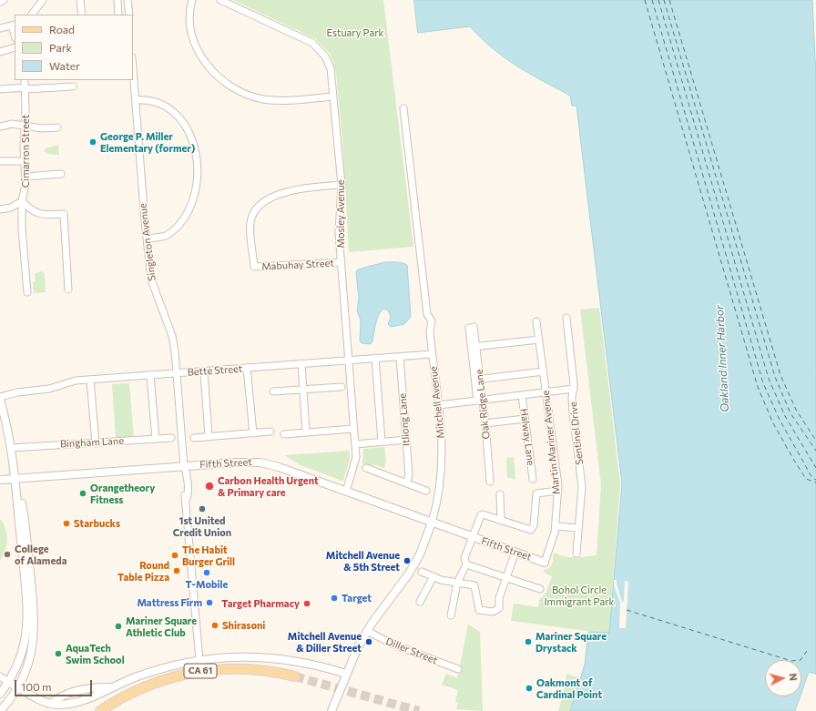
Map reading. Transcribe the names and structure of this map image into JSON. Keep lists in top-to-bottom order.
{
  "streets": {
    "main road": ["CA 61"],
    "street": [
      "Cimarron Street",
      "Mosley Avenue",
      "Singleton Avenue",
      "Mabuhay Street",
      "Bette Street",
      "Mitchell Avenue",
      "Oak Ridge Lane",
      "Itliong Lane",
      "Sentinel Drive",
      "Halway Lane",
      "Bingham Lane",
      "Martin Mariner Avenue",
      "Fifth Street",
      "Diller Street"
    ]
  },
  "crossings": [
    ["Mosley Avenue", "Mabuhay Street"],
    ["Mosley Avenue", "Bette Street"],
    ["Mosley Avenue", "Fifth Street"],
    ["Singleton Avenue", "Bette Street"],
    ["Singleton Avenue", "Fifth Street"],
    ["Bette Street", "Mitchell Avenue"],
    ["Bette Street", "Itliong Lane"],
    ["Mitchell Avenue", "Fifth Street"],
    ["Mitchell Avenue", "Diller Street"],
    ["Martin Mariner Avenue", "Fifth Street"]
  ],
  "water": ["Oakland Inner Harbor"],
  "parks": ["Estuary Park", "Bohol Circle Immigrant Park"],
  "places": [
    "George P. Miller Elementary (former)",
    "Carbon Health Urgent & Primary care",
    "Orangetheory Fitness",
    "1st United Credit Union",
    "Starbucks",
    "College of Alameda",
    "The Habit Burger Grill",
    "Mitchell Avenue & 5th Street",
    "Round Table Pizza",
    "T-Mobile",
    "Target",
    "Mattress Firm",
    "Target Pharmacy",
    "Shirasoni",
    "Mariner Square Athletic Club",
    "Mitchell Avenue & Diller Street",
    "Mariner Square Drystack",
    "AquaTech Swim School",
    "Oakmont of Cardinal Point"
  ],
  "legend": ["Road", "Park", "Water"],
  "scale_bar": "100 m",
  "north": "right"
}
